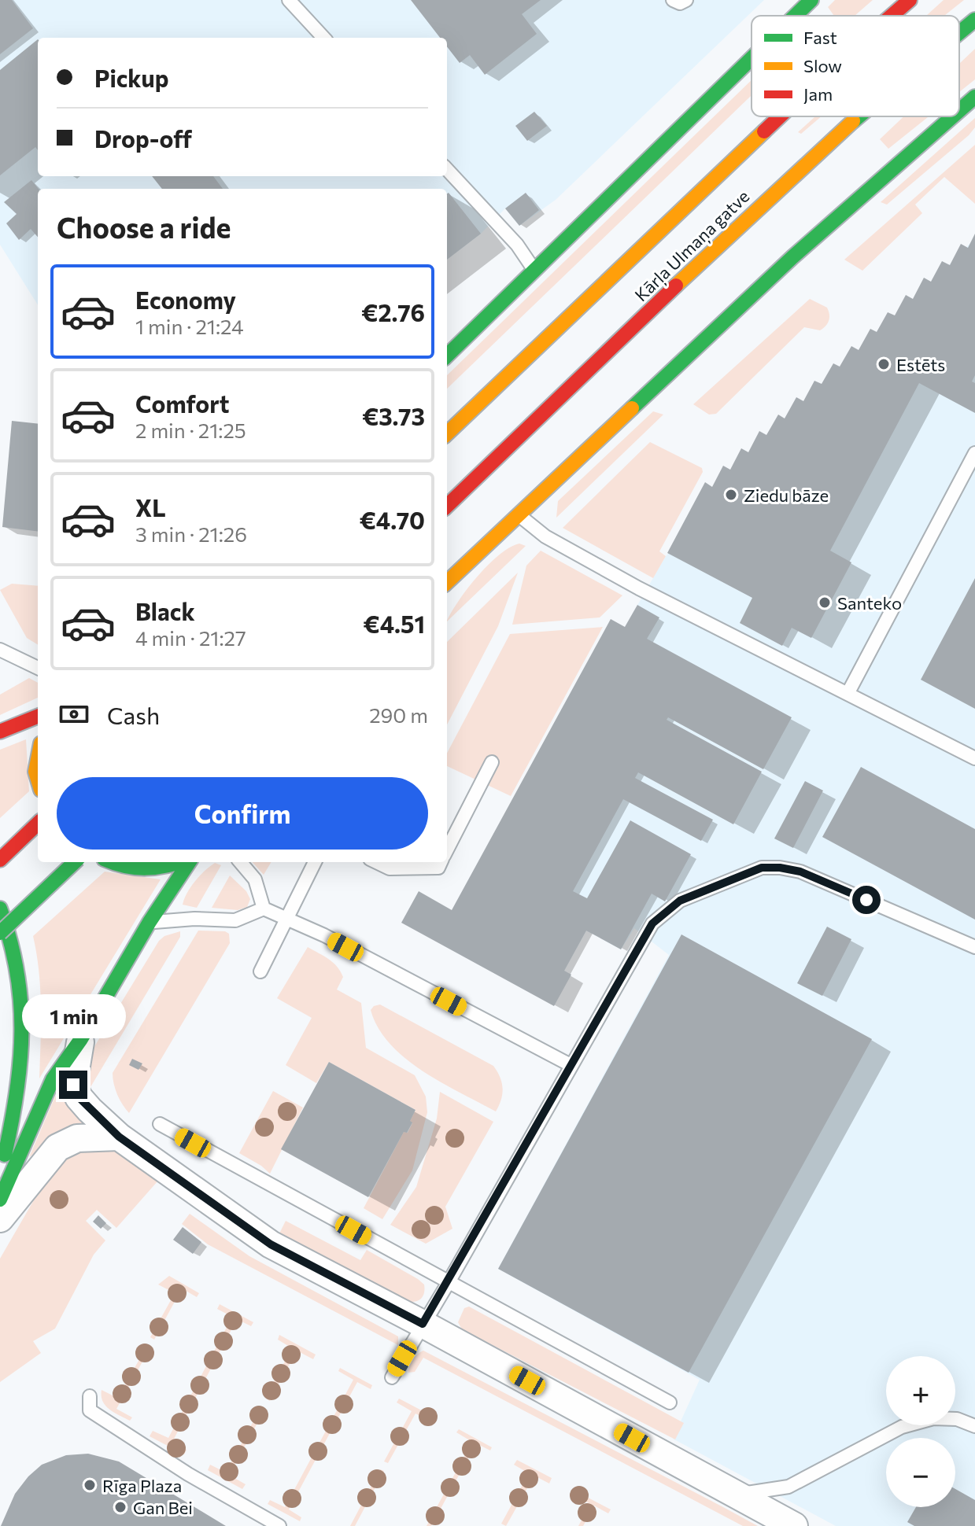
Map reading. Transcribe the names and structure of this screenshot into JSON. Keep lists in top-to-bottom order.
{
  "streets": {
    "highway": ["Kārļa Ulmaņa gatve"]
  },
  "places": [
    "Estēts",
    "Ziedu bāze",
    "Santeko",
    "Rīga Plaza",
    "Gan Bei"
  ],
  "legend": ["Fast", "Slow", "Jam"],
  "page": {
    "banner": ["Pickup", "Drop-off"],
    "heading": "Choose a ride",
    "list": [
      {
        "name": "Economy",
        "note": "1 min · 21:24",
        "value": "€2.76"
      },
      {
        "name": "Comfort",
        "note": "2 min · 21:25",
        "value": "€3.73"
      },
      {
        "name": "XL",
        "note": "3 min · 21:26",
        "value": "€4.70"
      },
      {
        "name": "Black",
        "note": "4 min · 21:27",
        "value": "€4.51"
      }
    ],
    "pay": ["Cash", "290 m"],
    "buttons": "Confirm",
    "bubble": "1 min",
    "map_buttons": ["+", "−"]
  }
}
